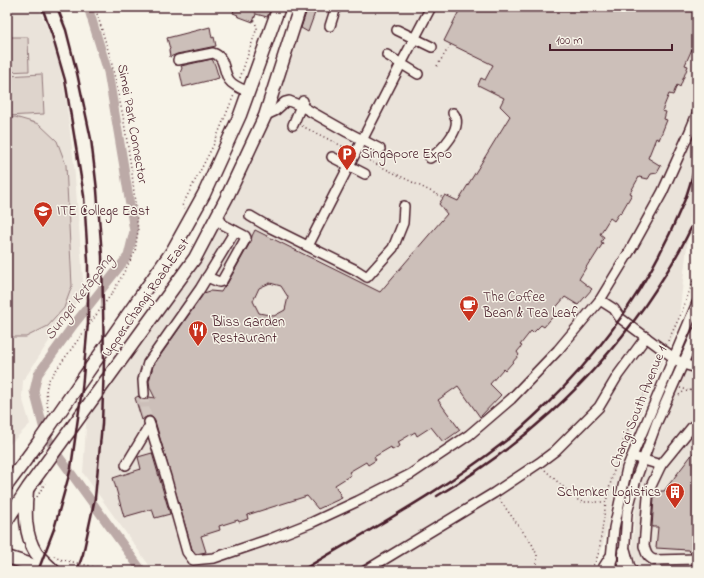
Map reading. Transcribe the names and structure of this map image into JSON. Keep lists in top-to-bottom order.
{
  "streets": {
    "main road": ["Upper Changi Road East"],
    "street": ["Changi South Avenue 1"],
    "path": ["Simei Park Connector"]
  },
  "crossings": [
    ["Simei Park Connector", "Upper Changi Road East"]
  ],
  "water": ["Sungei Ketapang"],
  "places": {
    "parking": ["Singapore Expo"],
    "school or university": ["ITE College East"],
    "cafe": ["The Coffee Bean & Tea Leaf"],
    "restaurant": ["Bliss Garden Restaurant"],
    "building": ["Schenker Logistics"]
  },
  "scale_bar": "100 m"
}
